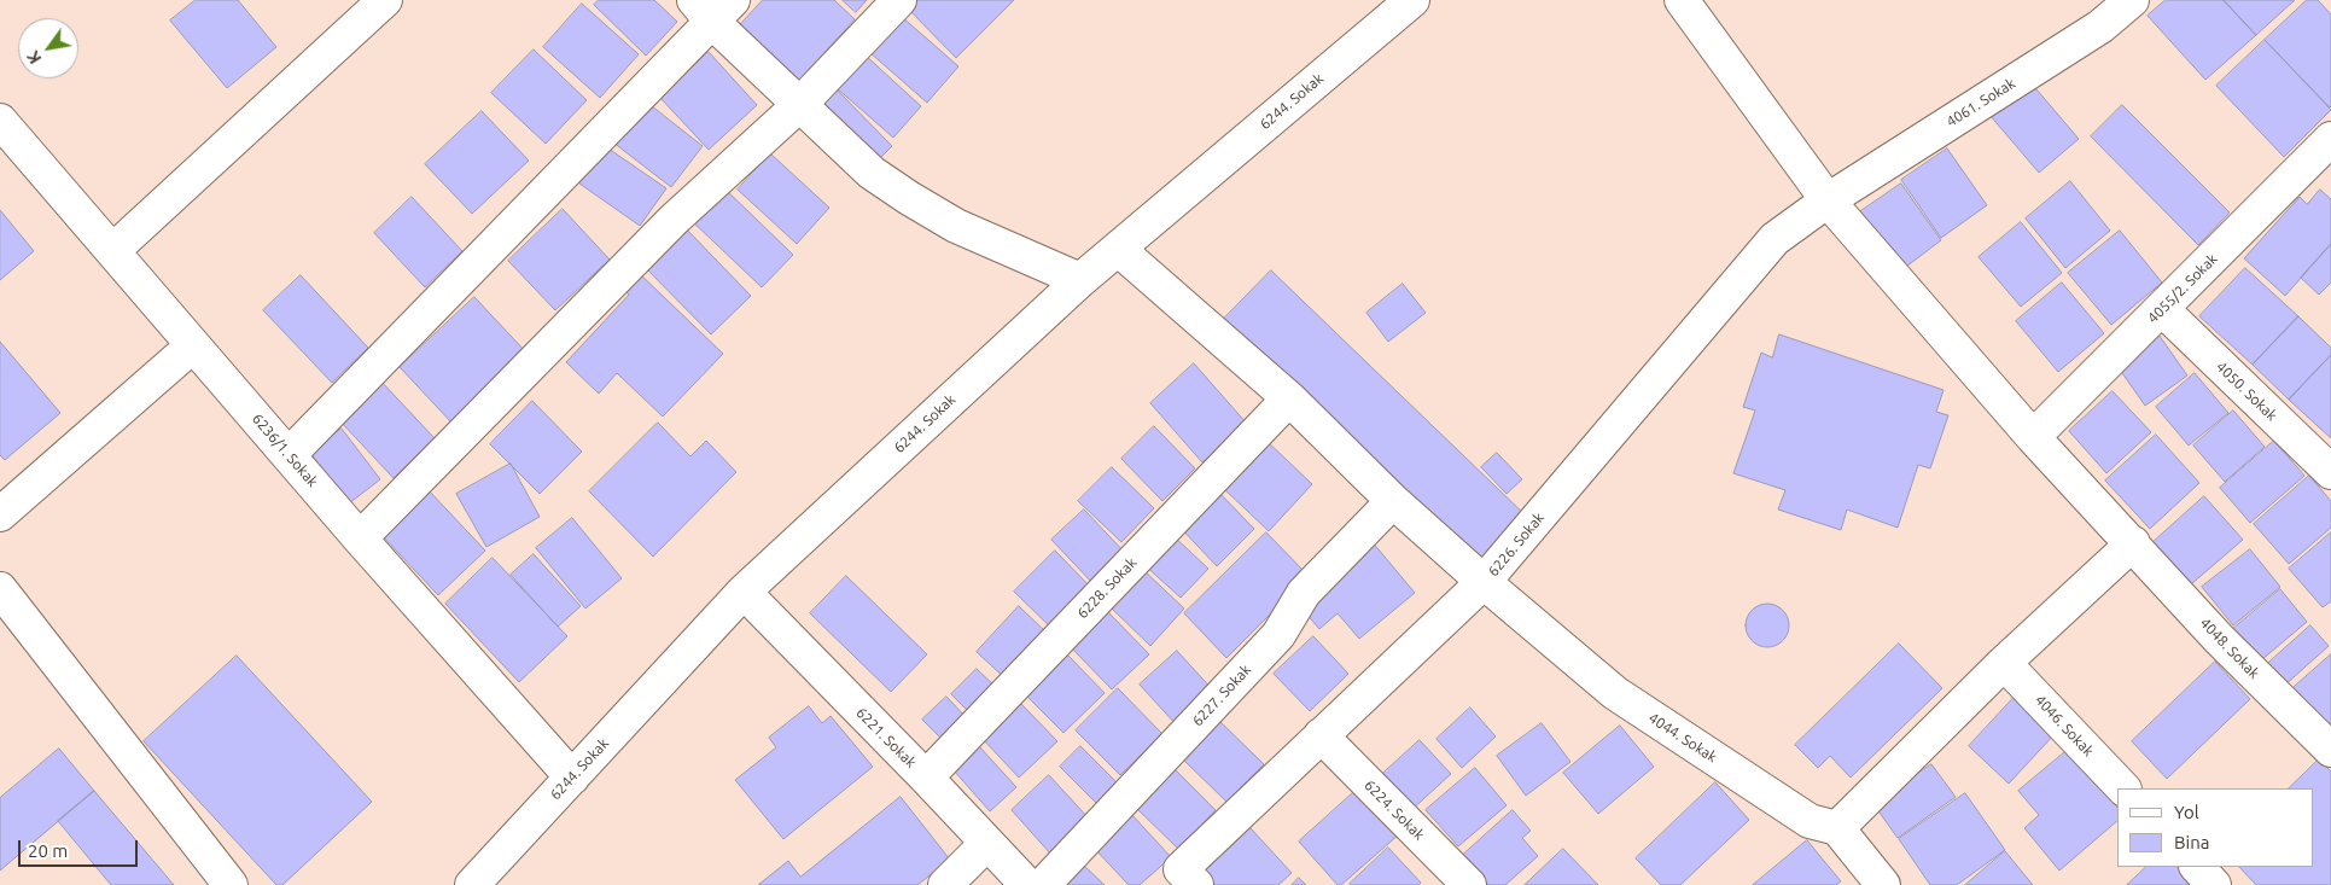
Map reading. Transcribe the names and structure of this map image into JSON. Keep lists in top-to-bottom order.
{
  "streets": {
    "street": [
      "6244. Sokak",
      "4061. Sokak",
      "4055/2. Sokak",
      "4050. Sokak",
      "6236/1. Sokak",
      "6226. Sokak",
      "6228. Sokak",
      "4048. Sokak",
      "6227. Sokak",
      "4046. Sokak",
      "6221. Sokak",
      "4044. Sokak",
      "6224. Sokak"
    ]
  },
  "crossings": [
    ["6244. Sokak", "6236/1. Sokak"],
    ["6244. Sokak", "6221. Sokak"],
    ["6244. Sokak", "4044. Sokak"],
    ["4061. Sokak", "6226. Sokak"],
    ["4061. Sokak", "4048. Sokak"],
    ["4055/2. Sokak", "4050. Sokak"],
    ["4055/2. Sokak", "4048. Sokak"],
    ["6226. Sokak", "4048. Sokak"],
    ["6226. Sokak", "4044. Sokak"],
    ["6226. Sokak", "6224. Sokak"],
    ["6228. Sokak", "6221. Sokak"],
    ["6228. Sokak", "4044. Sokak"],
    ["6227. Sokak", "4044. Sokak"]
  ],
  "legend": ["Yol", "Bina"],
  "scale_bar": "20 m",
  "north": "bottom left"
}
